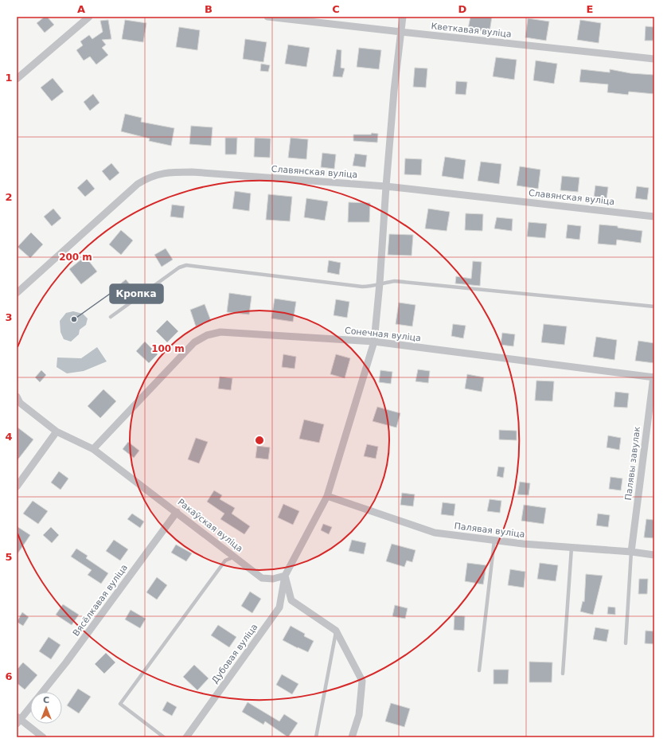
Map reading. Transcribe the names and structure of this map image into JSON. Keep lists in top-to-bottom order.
{
  "streets": {
    "street": [
      "Кветкавая вуліца",
      "Славянская вуліца",
      "Сонечная вуліца",
      "Палявы завулак",
      "Ракаўская вуліца",
      "Палявая вуліца",
      "Вясёлкавая вуліца",
      "Дубовая вуліца"
    ]
  },
  "crossings": [
    ["Кветкавая вуліца", "Дубовая вуліца"],
    ["Славянская вуліца", "Дубовая вуліца"],
    ["Сонечная вуліца", "Палявы завулак"],
    ["Сонечная вуліца", "Ракаўская вуліца"],
    ["Сонечная вуліца", "Дубовая вуліца"],
    ["Палявы завулак", "Палявая вуліца"],
    ["Ракаўская вуліца", "Вясёлкавая вуліца"],
    ["Ракаўская вуліца", "Дубовая вуліца"],
    ["Палявая вуліца", "Дубовая вуліца"]
  ],
  "places": ["Кропка"],
  "north": "top",
  "grid": {
    "columns": [
      "A",
      "B",
      "C",
      "D",
      "E"
    ],
    "rows": [
      "1",
      "2",
      "3",
      "4",
      "5",
      "6"
    ]
  },
  "rings": ["200 m", "100 m"]
}
